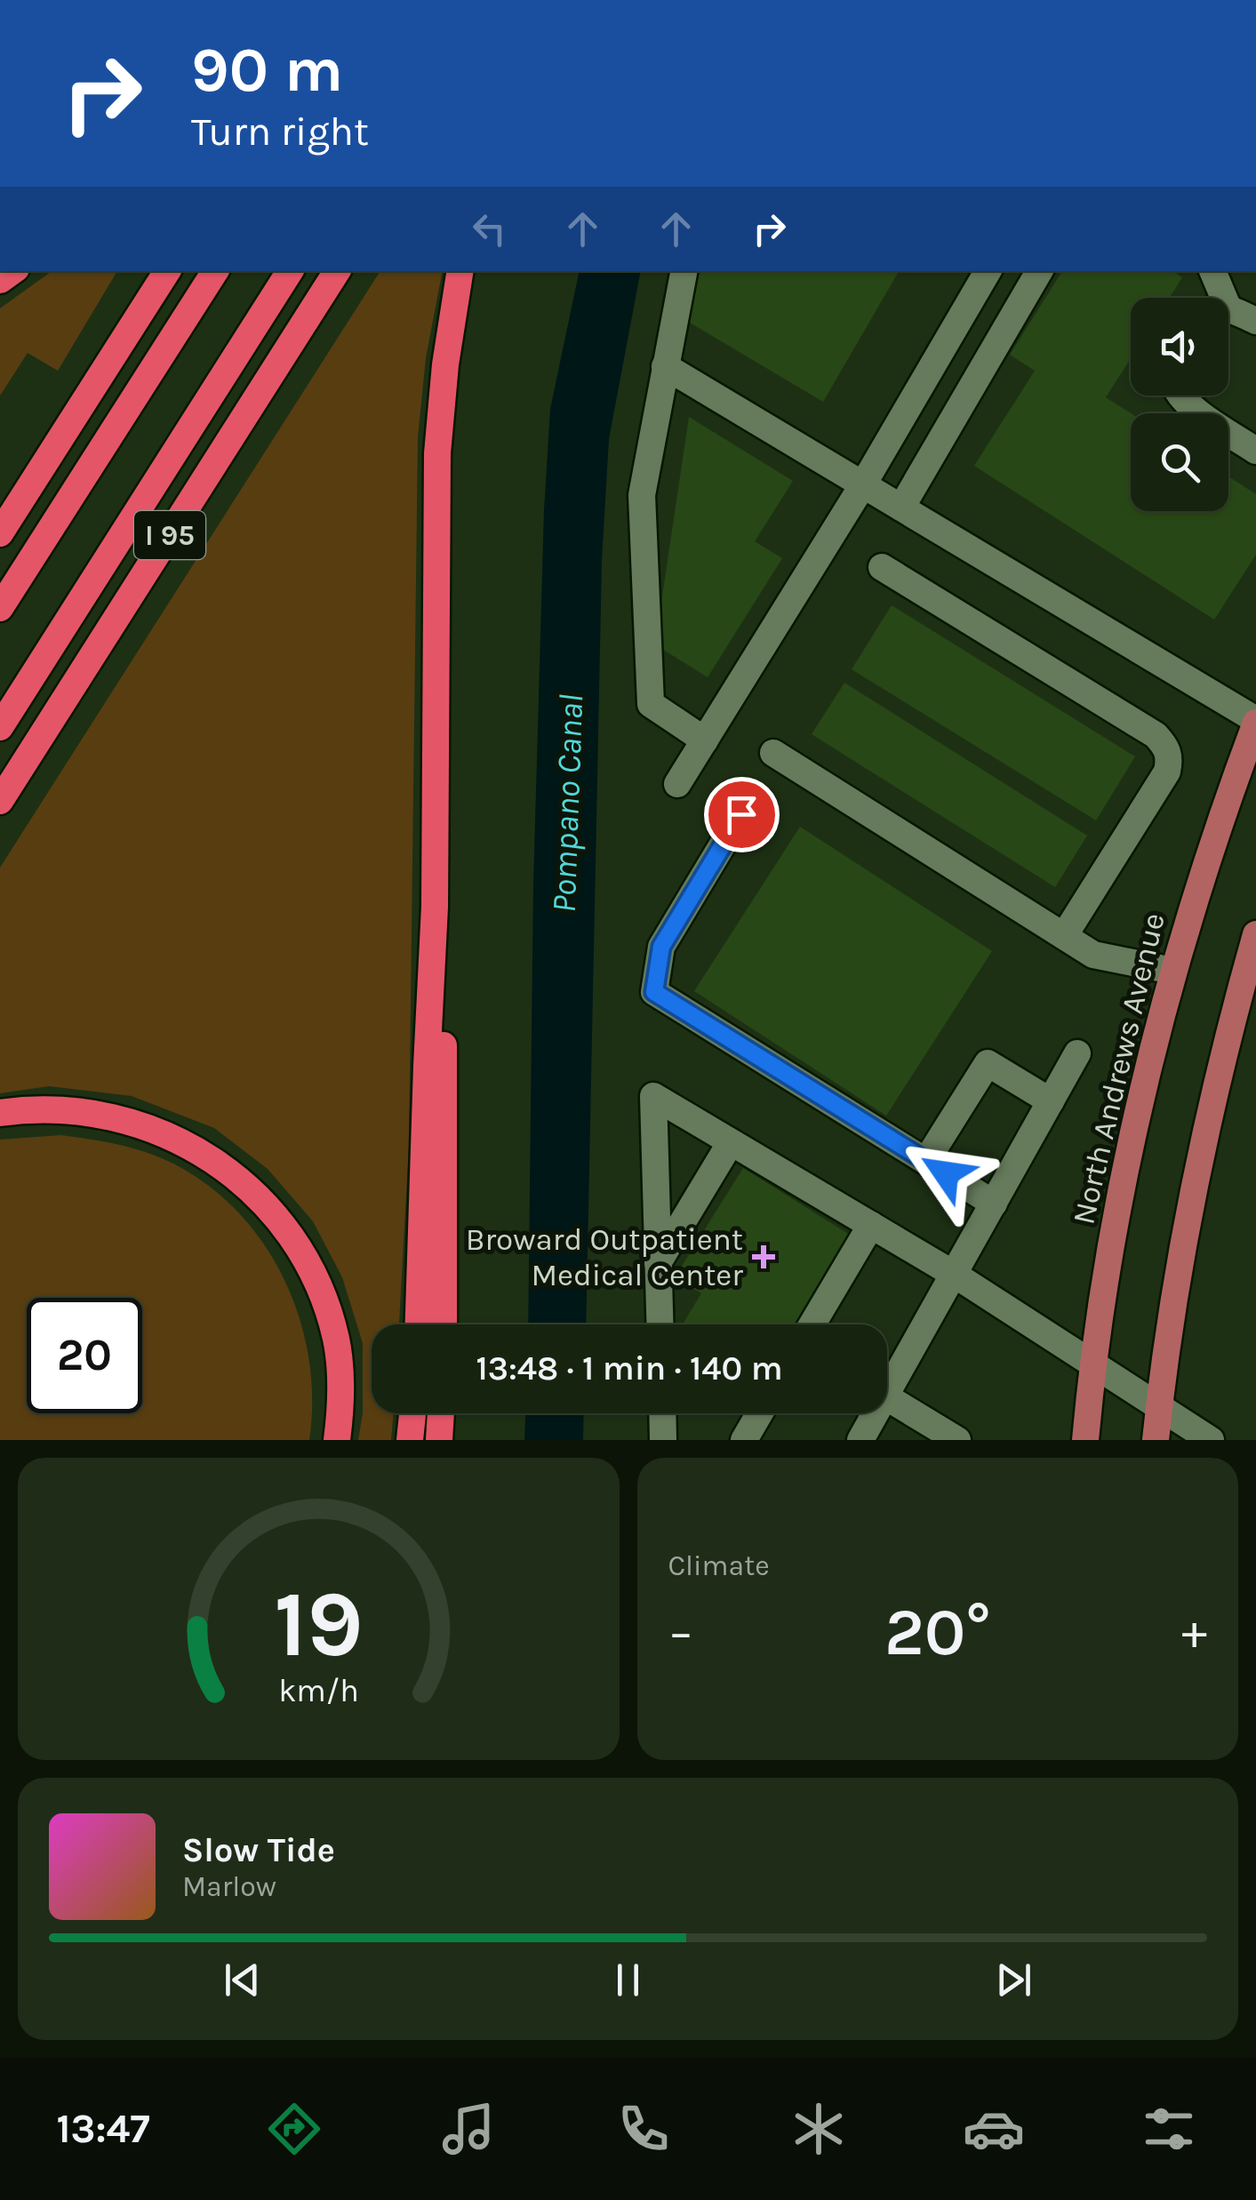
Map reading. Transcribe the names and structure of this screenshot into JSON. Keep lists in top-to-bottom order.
{
  "streets": {
    "highway": ["I 95"],
    "main road": ["North Andrews Avenue"]
  },
  "water": ["Pompano Canal"],
  "places": {
    "health": ["Broward Outpatient Medical Center"]
  },
  "page": {
    "turn": ["90 m", "Turn right"],
    "limit": "20",
    "trip": "13:48 · 1 min · 140 m",
    "tile": "Climate",
    "heat": ["−", "20°", "+"],
    "song": ["Slow Tide", "Marlow"],
    "tabs": "13:47",
    "gauge": ["19", "km/h"]
  }
}
